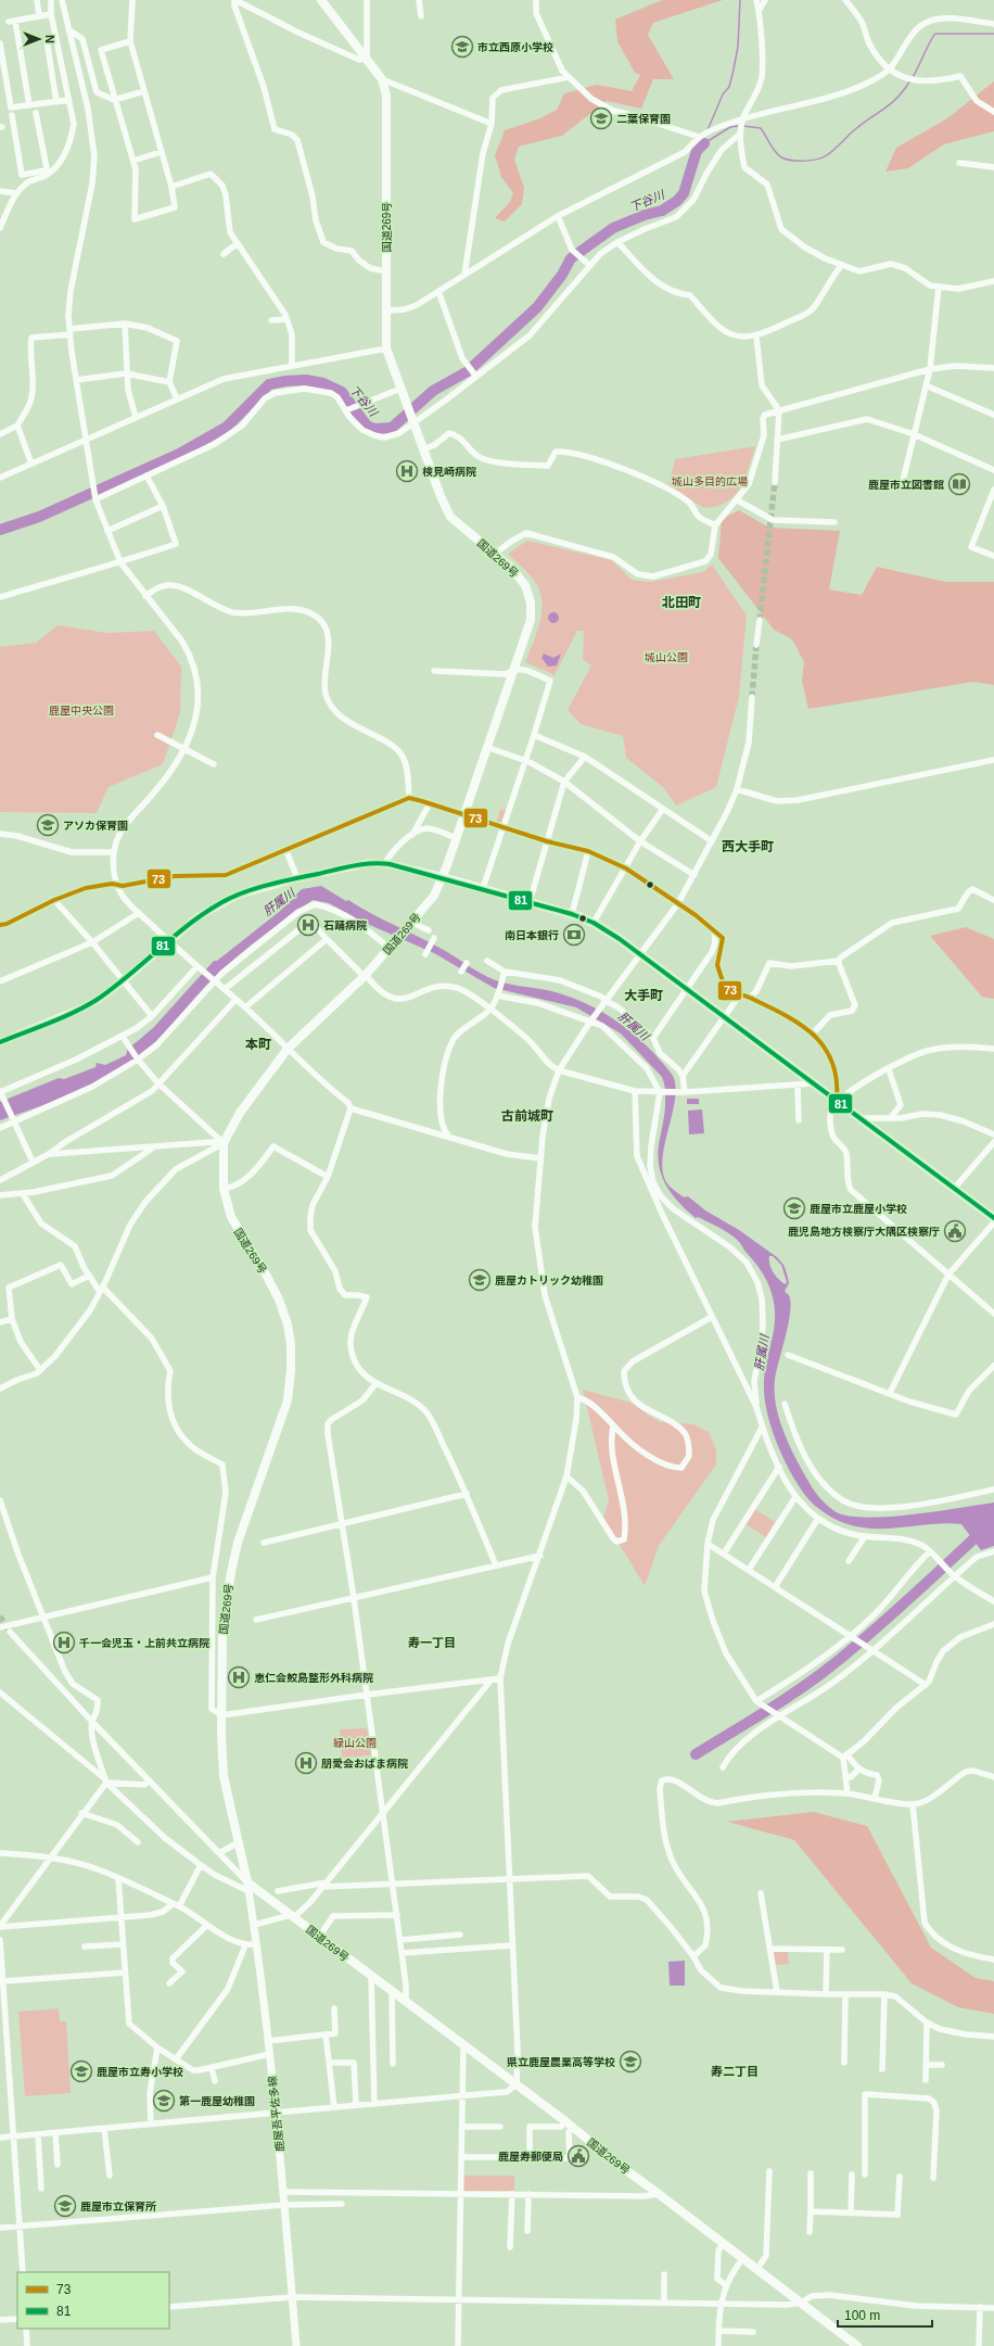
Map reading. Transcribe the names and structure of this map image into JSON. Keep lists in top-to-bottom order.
{
  "streets": {
    "highway": ["国道269号"],
    "main road": ["鹿屋吾平佐多線"]
  },
  "crossings": [
    ["国道269号", "鹿屋吾平佐多線"]
  ],
  "districts": [
    "北田町",
    "西大手町",
    "大手町",
    "本町",
    "古前城町",
    "寿一丁目",
    "寿二丁目"
  ],
  "water": ["下谷川", "肝属川"],
  "parks": [
    "城山多目的広場",
    "城山公園",
    "鹿屋中央公園",
    "緑山公園"
  ],
  "places": {
    "school or university": [
      "市立西原小学校",
      "二葉保育園",
      "アソカ保育園",
      "鹿屋市立鹿屋小学校",
      "鹿屋カトリック幼稚園",
      "県立鹿屋農業高等学校",
      "鹿屋市立寿小学校",
      "第一鹿屋幼稚園",
      "鹿屋市立保育所"
    ],
    "hospital": [
      "検見崎病院",
      "石踊病院",
      "千一会児玉・上前共立病院",
      "恵仁会鮫島整形外科病院",
      "朋愛会おばま病院"
    ],
    "library": ["鹿屋市立図書館"],
    "bank": ["南日本銀行"],
    "public building": ["鹿児島地方検察庁大隅区検察庁", "鹿屋寿郵便局"]
  },
  "lines": ["transit line 73", "transit line 81"],
  "legend": ["73", "81"],
  "scale_bar": "100 m",
  "north": "right"
}
